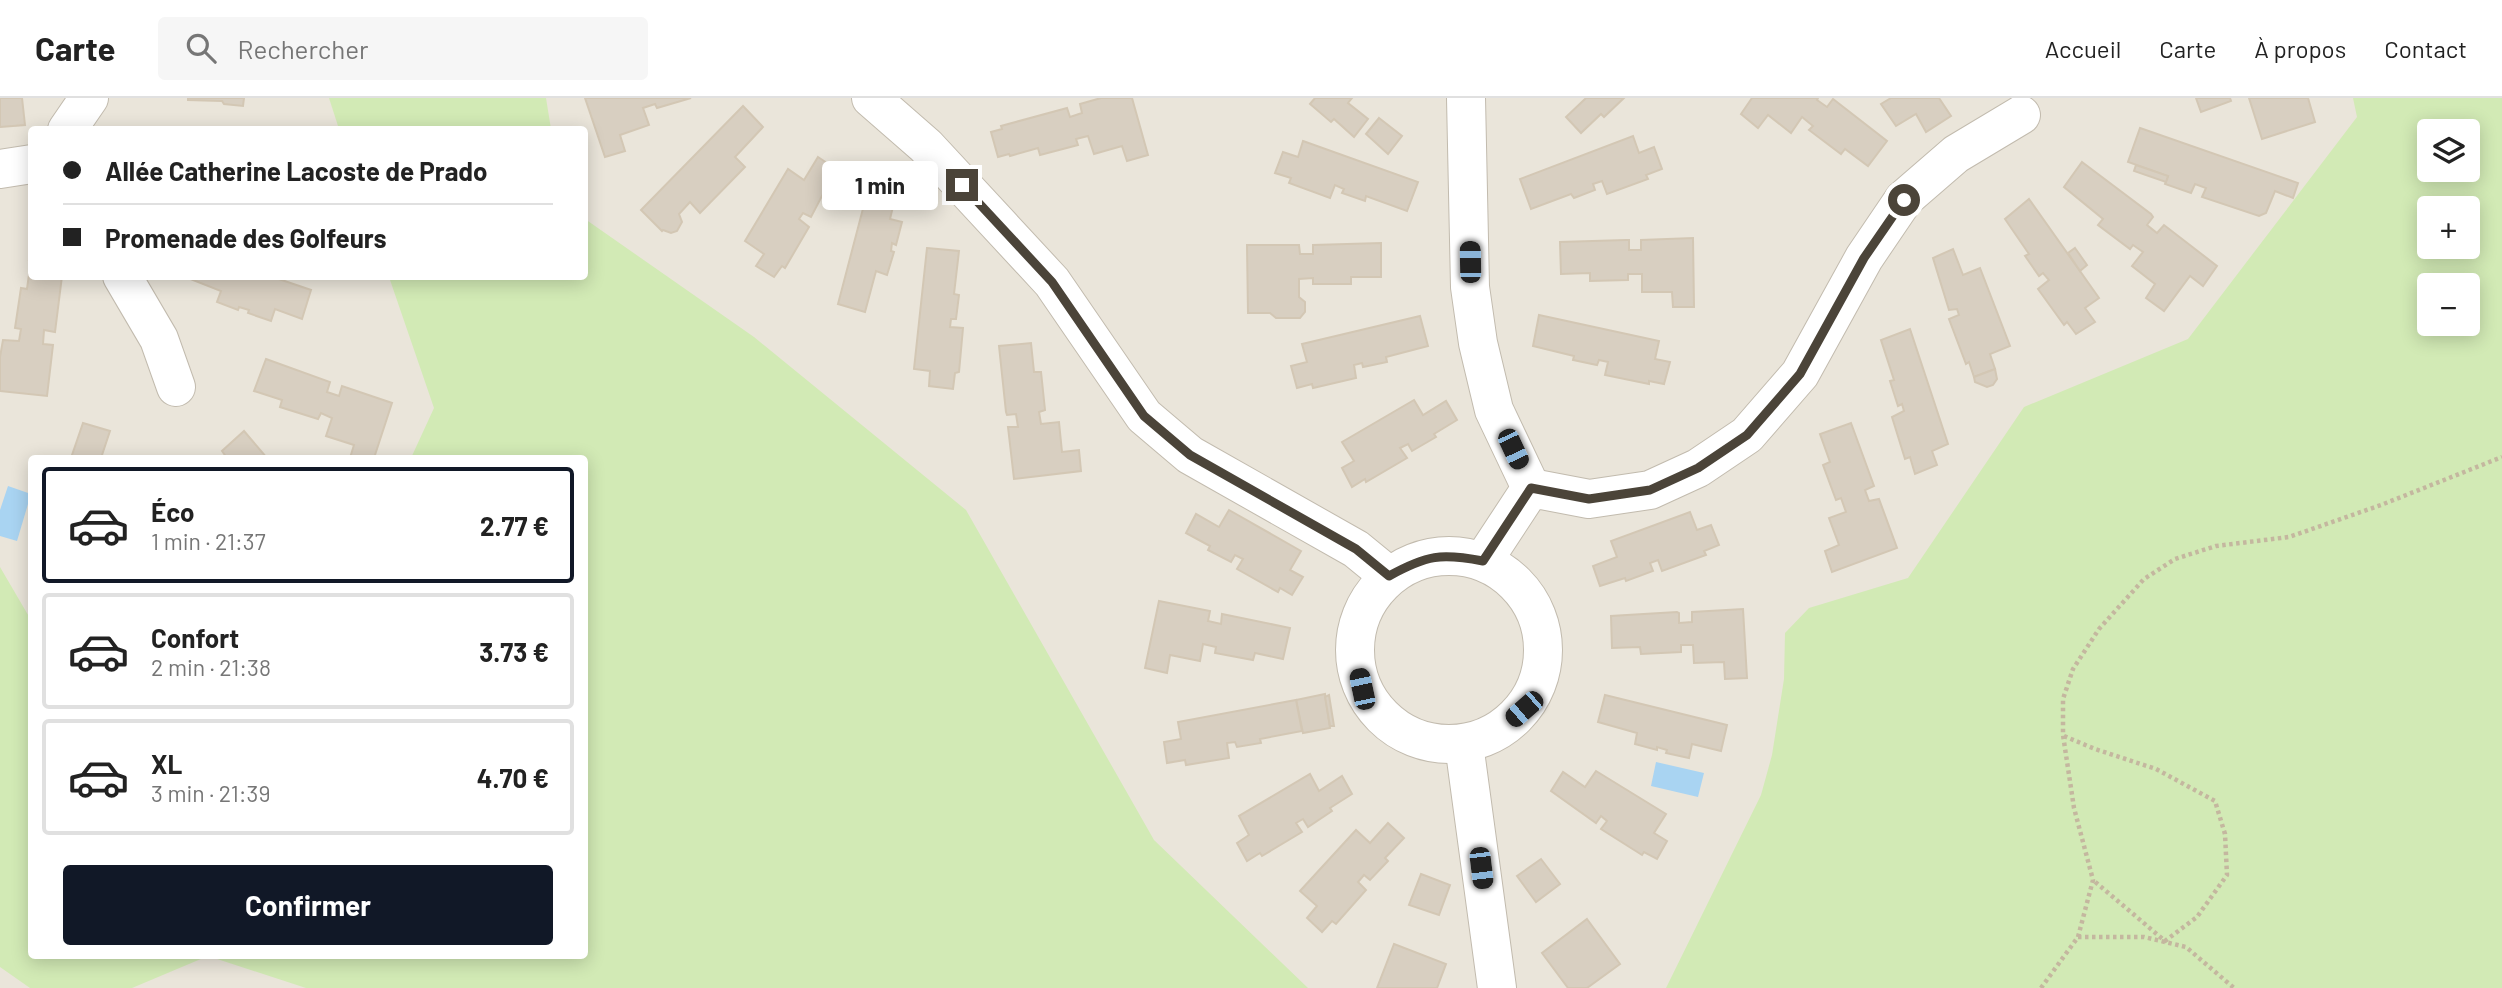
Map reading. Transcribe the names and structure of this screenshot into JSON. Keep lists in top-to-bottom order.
{
  "page": {
    "header": "Carte",
    "search": "Rechercher",
    "nav": [
      "Accueil",
      "Carte",
      "À propos",
      "Contact"
    ],
    "map_buttons": ["+", "−"],
    "banner": ["Allée Catherine Lacoste de Prado", "Promenade des Golfeurs"],
    "bubble": "1 min",
    "list": [
      {
        "name": "Éco",
        "note": "1 min · 21:37",
        "value": "2.77 €"
      },
      {
        "name": "Confort",
        "note": "2 min · 21:38",
        "value": "3.73 €"
      },
      {
        "name": "XL",
        "note": "3 min · 21:39",
        "value": "4.70 €"
      }
    ],
    "buttons": "Confirmer"
  }
}
